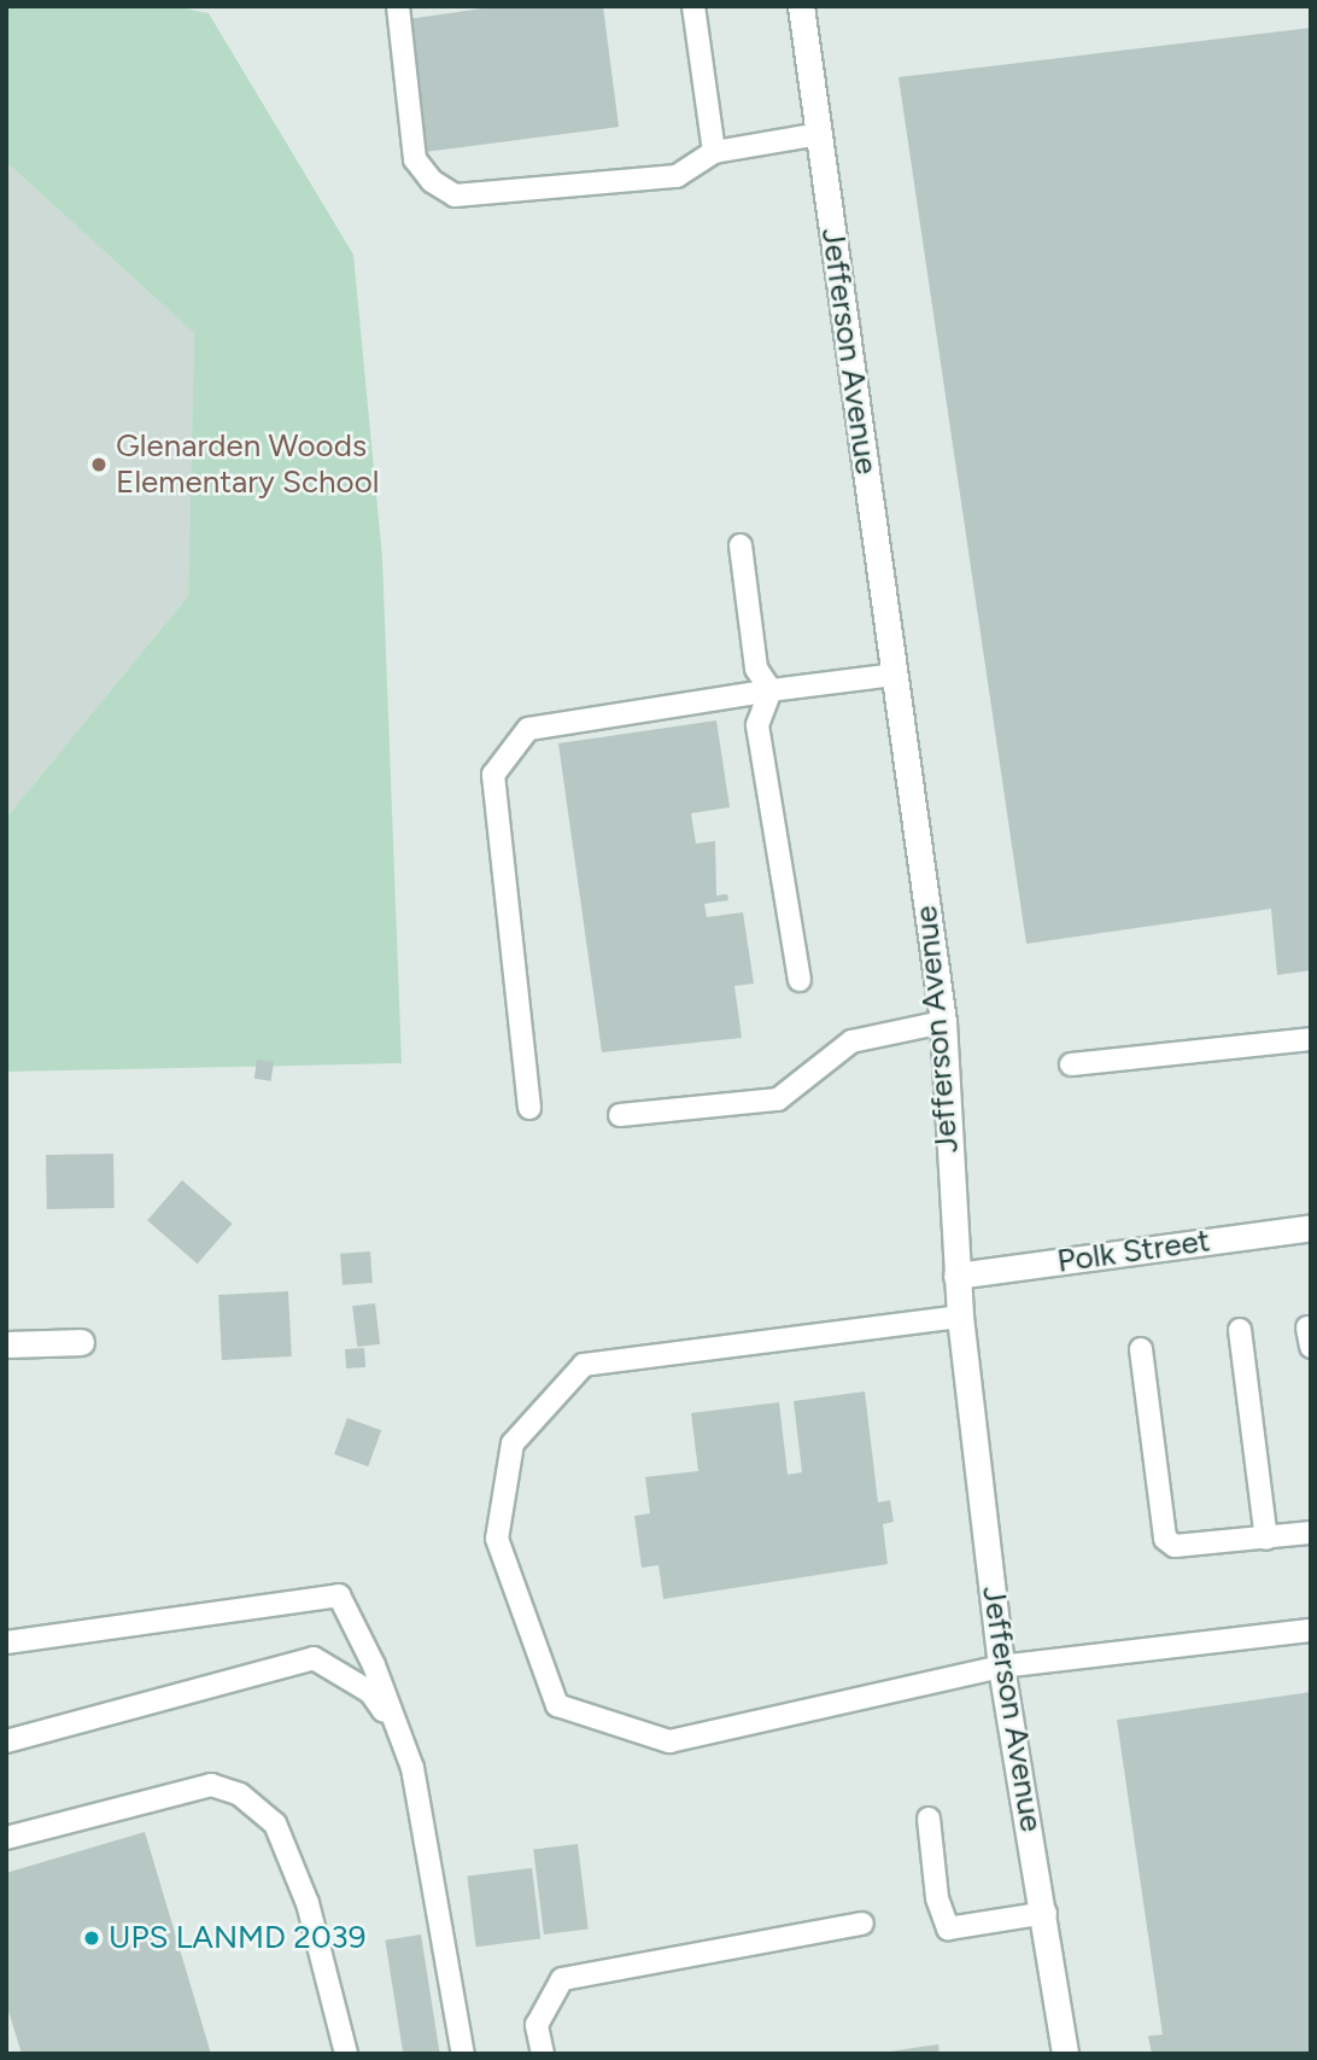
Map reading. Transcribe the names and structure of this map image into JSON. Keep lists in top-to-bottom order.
{
  "streets": {
    "street": ["Jefferson Avenue", "Polk Street"]
  },
  "crossings": [
    ["Jefferson Avenue", "Polk Street"]
  ],
  "places": ["Glenarden Woods Elementary School", "UPS LANMD 2039"]
}
